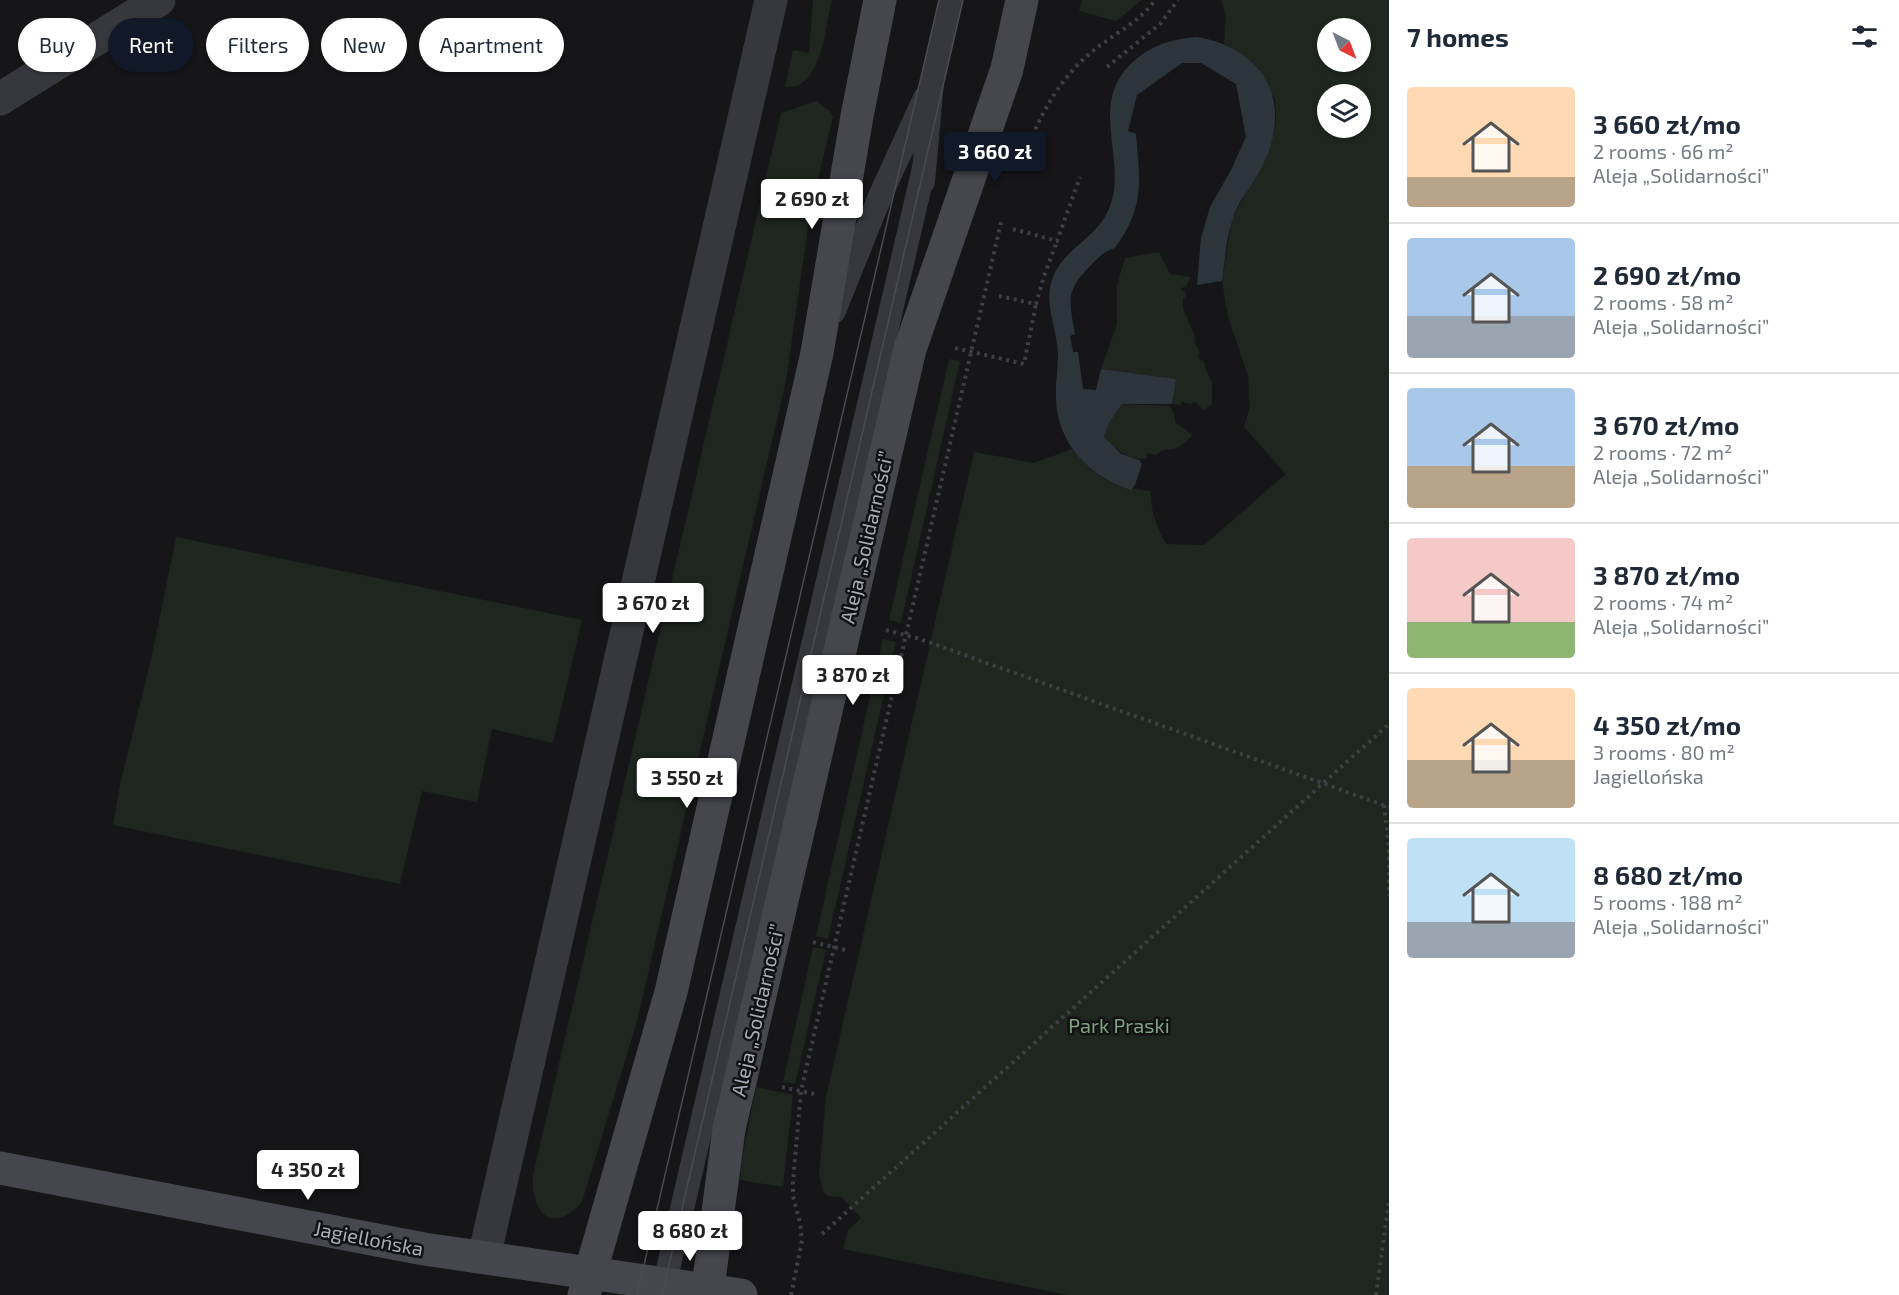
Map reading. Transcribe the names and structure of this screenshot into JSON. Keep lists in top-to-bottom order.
{
  "streets": {
    "main road": ["Aleja „Solidarności”", "Jagiellońska"]
  },
  "crossings": [
    ["Aleja „Solidarności”", "Jagiellońska"]
  ],
  "parks": ["Park Praski"],
  "north": "bottom right",
  "page": {
    "heading": "7 homes",
    "chip": [
      "Buy",
      "Rent",
      "Filters",
      "New",
      "Apartment"
    ],
    "list": [
      {
        "name": "3 660 zł/mo",
        "note": "2 rooms · 66 m² · Aleja „Solidarności”"
      },
      {
        "name": "2 690 zł/mo",
        "note": "2 rooms · 58 m² · Aleja „Solidarności”"
      },
      {
        "name": "3 670 zł/mo",
        "note": "2 rooms · 72 m² · Aleja „Solidarności”"
      },
      {
        "name": "3 870 zł/mo",
        "note": "2 rooms · 74 m² · Aleja „Solidarności”"
      },
      {
        "name": "4 350 zł/mo",
        "note": "3 rooms · 80 m² · Jagiellońska"
      },
      {
        "name": "8 680 zł/mo",
        "note": "5 rooms · 188 m² · Aleja „Solidarności”"
      }
    ],
    "price": [
      "3 660 zł",
      "2 690 zł",
      "3 670 zł",
      "3 870 zł",
      "3 550 zł",
      "4 350 zł",
      "8 680 zł"
    ]
  }
}
